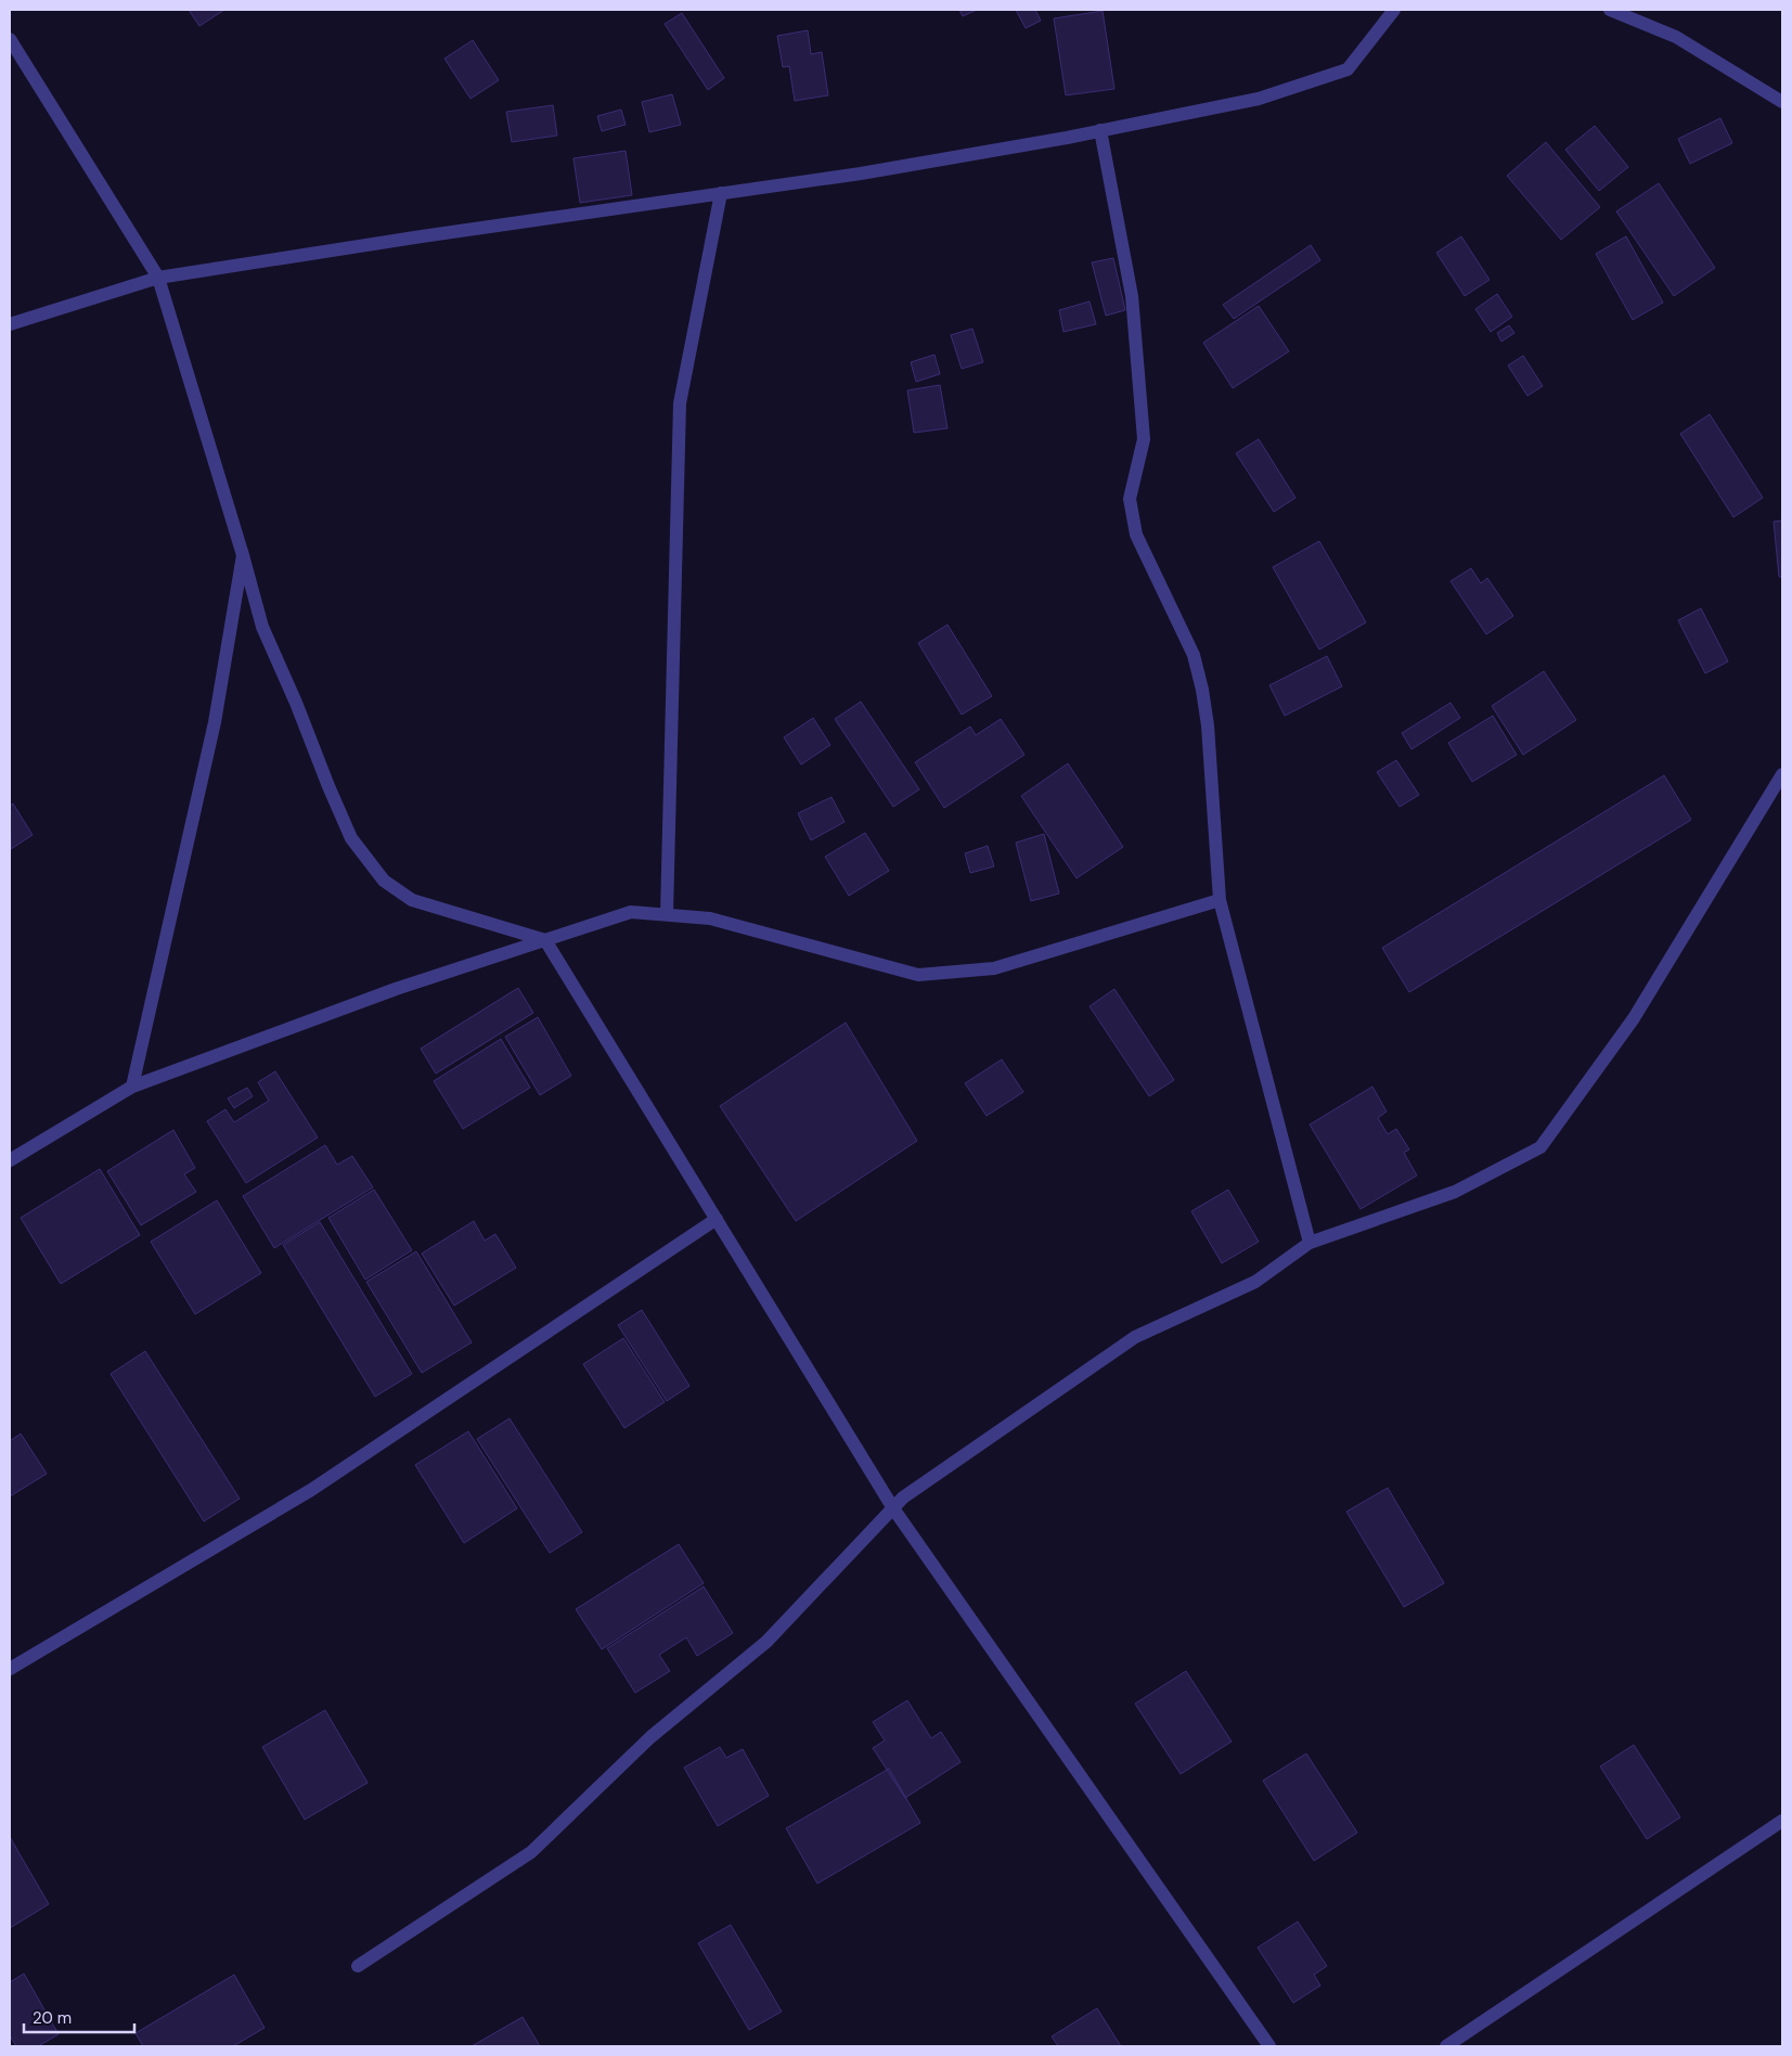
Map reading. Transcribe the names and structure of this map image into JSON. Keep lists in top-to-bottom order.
{
  "scale_bar": "20 m"
}
